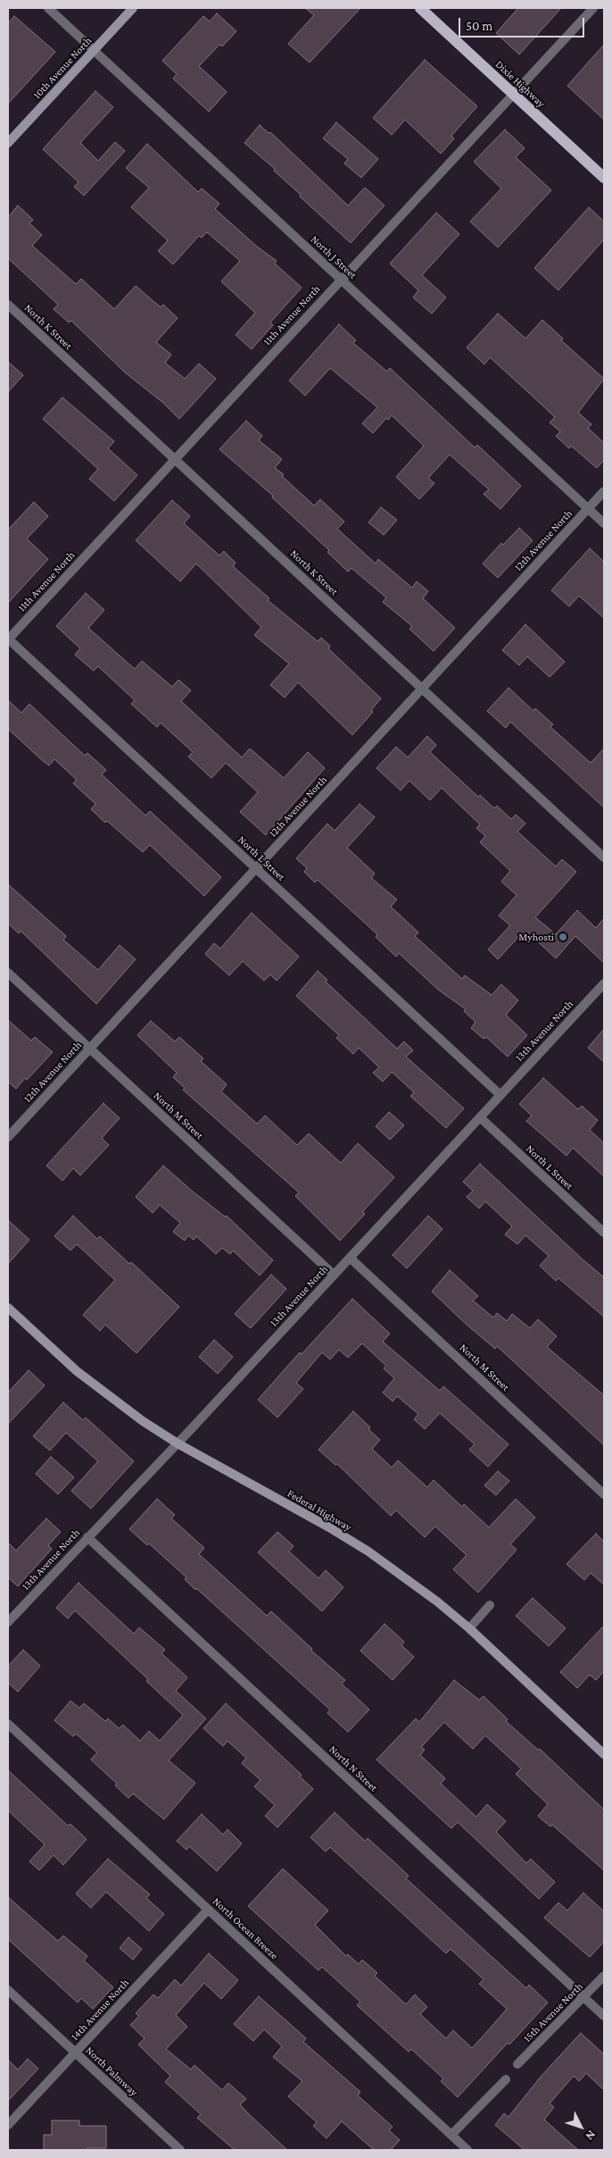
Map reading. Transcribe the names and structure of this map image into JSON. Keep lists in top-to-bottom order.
{
  "streets": {
    "main road": ["10th Avenue North", "Dixie Highway", "Federal Highway"],
    "street": [
      "North J Street",
      "11th Avenue North",
      "North K Street",
      "12th Avenue North",
      "North L Street",
      "13th Avenue North",
      "North M Street",
      "North N Street",
      "North Ocean Breeze",
      "14th Avenue North",
      "15th Avenue North",
      "North Palmway"
    ]
  },
  "crossings": [
    ["10th Avenue North", "North J Street"],
    ["Dixie Highway", "11th Avenue North"],
    ["North J Street", "11th Avenue North"],
    ["North J Street", "12th Avenue North"],
    ["11th Avenue North", "North K Street"],
    ["11th Avenue North", "North L Street"],
    ["North K Street", "12th Avenue North"],
    ["12th Avenue North", "North L Street"],
    ["12th Avenue North", "North M Street"],
    ["North L Street", "13th Avenue North"],
    ["13th Avenue North", "North M Street"],
    ["13th Avenue North", "Federal Highway"],
    ["13th Avenue North", "North N Street"],
    ["North N Street", "15th Avenue North"],
    ["North Ocean Breeze", "14th Avenue North"],
    ["14th Avenue North", "North Palmway"]
  ],
  "places": ["Myhosti"],
  "scale_bar": "50 m",
  "north": "bottom right"
}
